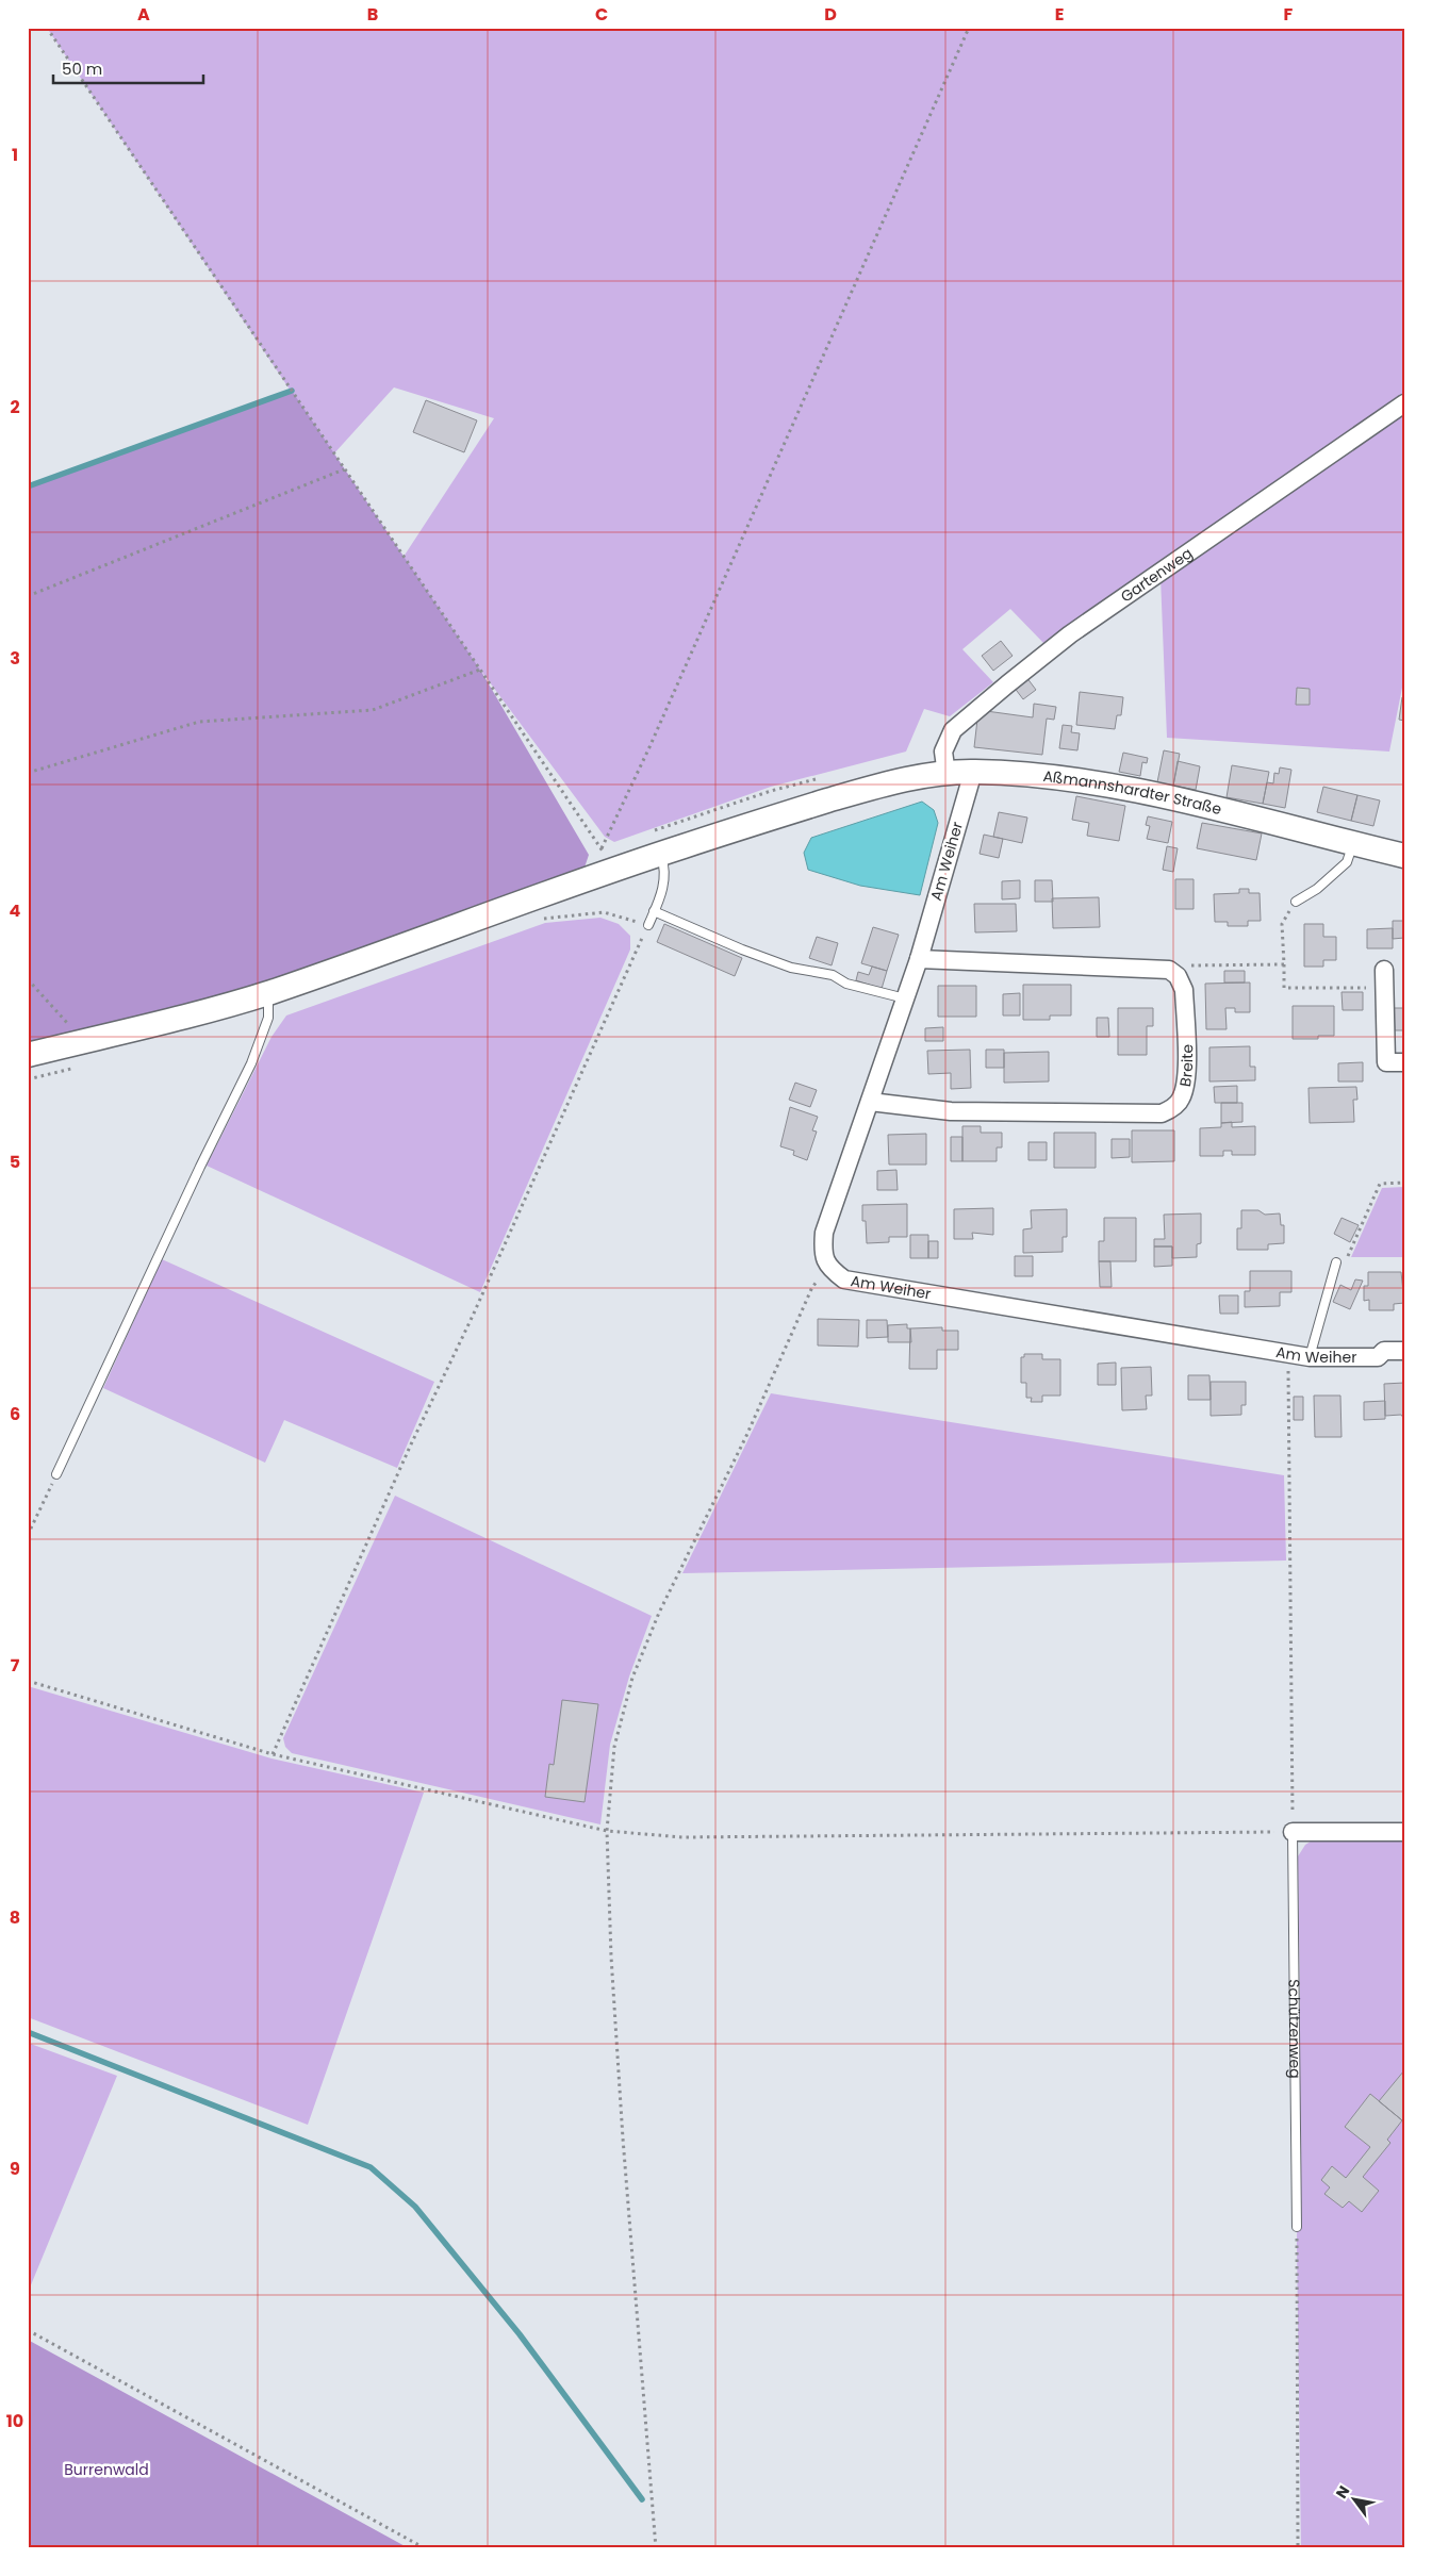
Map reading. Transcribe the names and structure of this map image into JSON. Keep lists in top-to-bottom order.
{
  "streets": {
    "main road": ["Aßmannshardter Straße"],
    "street": ["Gartenweg", "Am Weiher", "Breite"],
    "lane": ["Schützenweg"]
  },
  "crossings": [
    ["Gartenweg", "Aßmannshardter Straße"],
    ["Aßmannshardter Straße", "Am Weiher"],
    ["Am Weiher", "Breite"]
  ],
  "parks": ["Burrenwald"],
  "scale_bar": "50 m",
  "north": "top left",
  "grid": {
    "columns": [
      "A",
      "B",
      "C",
      "D",
      "E",
      "F"
    ],
    "rows": [
      "1",
      "2",
      "3",
      "4",
      "5",
      "6",
      "7",
      "8",
      "9",
      "10"
    ]
  }
}
